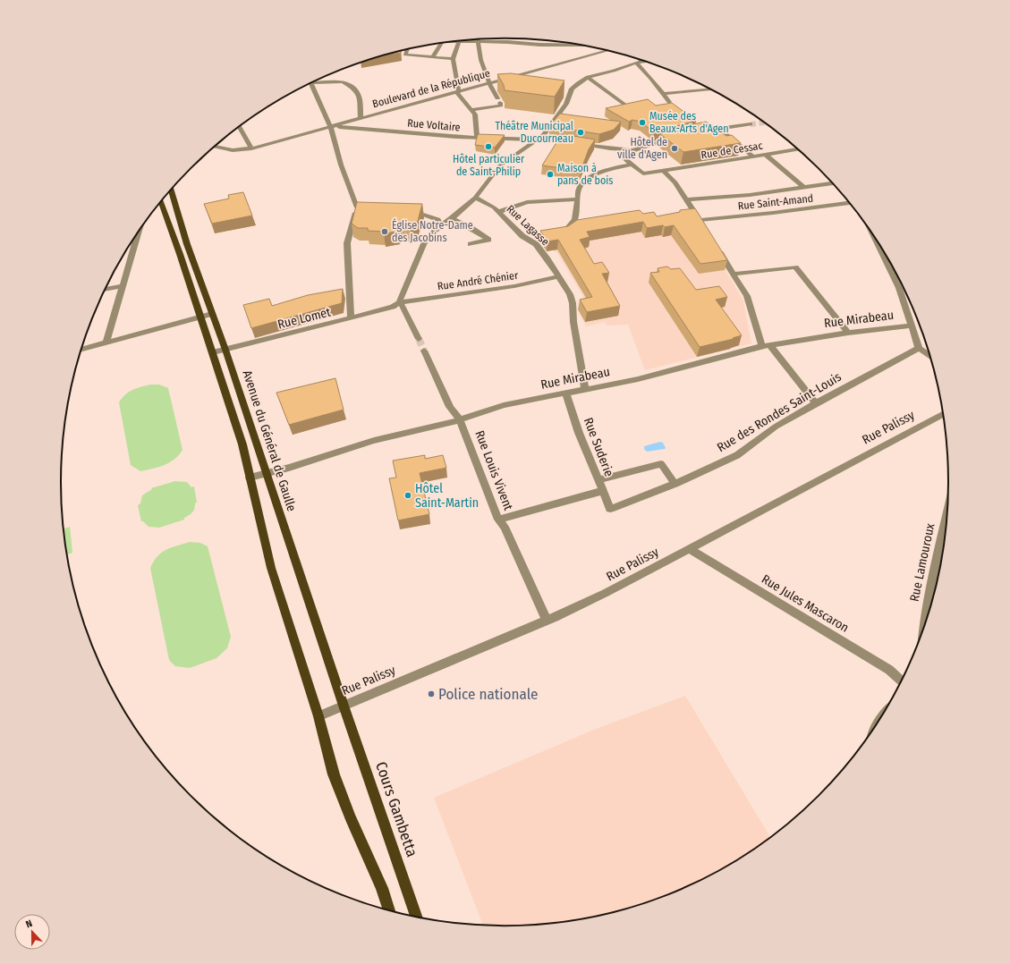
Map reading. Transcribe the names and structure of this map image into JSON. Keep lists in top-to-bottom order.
{
  "streets": {
    "main road": ["Avenue du Général de Gaulle", "Cours Gambetta"],
    "street": [
      "Boulevard de la République",
      "Rue Voltaire",
      "Rue de Cessac",
      "Rue Saint-Amand",
      "Rue Lagasse",
      "Rue André Chénier",
      "Rue Lomet",
      "Rue Mirabeau",
      "Rue des Rondes Saint-Louis",
      "Rue Palissy",
      "Rue Suderie",
      "Rue Louis Vivent",
      "Rue Lamouroux",
      "Rue Jules Mascaron"
    ]
  },
  "crossings": [
    ["Boulevard de la République", "Rue Voltaire"],
    ["Rue Voltaire", "Rue de Cessac"],
    ["Rue Lagasse", "Rue André Chénier"],
    ["Rue Lagasse", "Rue Mirabeau"],
    ["Rue André Chénier", "Rue Lomet"],
    ["Rue Lomet", "Avenue du Général de Gaulle"],
    ["Rue Mirabeau", "Avenue du Général de Gaulle"],
    ["Rue Mirabeau", "Rue Suderie"],
    ["Rue Mirabeau", "Rue Louis Vivent"],
    ["Rue des Rondes Saint-Louis", "Rue Suderie"],
    ["Rue Palissy", "Avenue du Général de Gaulle"],
    ["Rue Palissy", "Rue Louis Vivent"],
    ["Rue Palissy", "Rue Jules Mascaron"],
    ["Rue Palissy", "Cours Gambetta"],
    ["Avenue du Général de Gaulle", "Cours Gambetta"]
  ],
  "places": [
    "Musée des Beaux-Arts d'Agen",
    "Théâtre Municipal Ducourneau",
    "Hôtel particulier de Saint-Philip",
    "Hôtel de ville d'Agen",
    "Maison à pans de bois",
    "Église Notre-Dame des Jacobins",
    "Hôtel Saint-Martin",
    "Police nationale"
  ],
  "north": "top"
}
